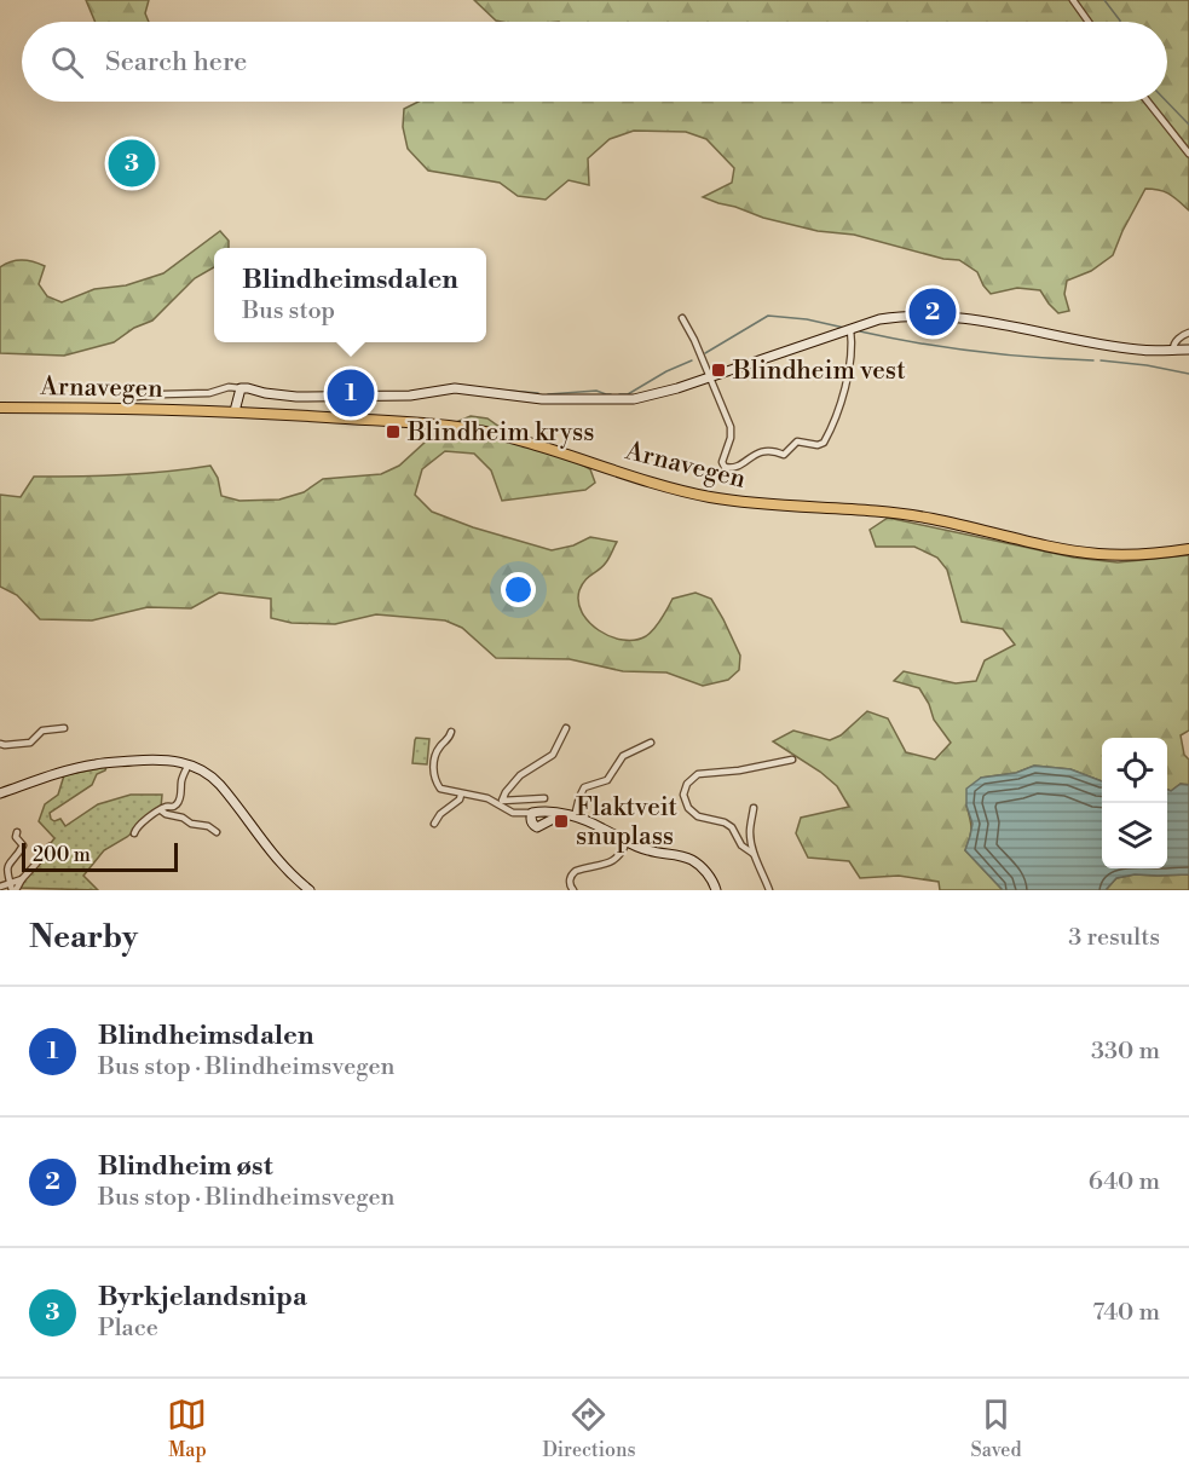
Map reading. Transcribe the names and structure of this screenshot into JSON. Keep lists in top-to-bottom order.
{
  "streets": {
    "highway": ["Arnavegen"]
  },
  "places": {
    "transit": ["Blindheim vest", "Blindheim kryss", "Flaktveit snuplass"]
  },
  "scale_bar": "200 m",
  "page": {
    "search": "Search here",
    "pins": ["3", "2", "1"],
    "popup": ["Blindheimsdalen", "Bus stop"],
    "scale": "200 m",
    "heading": ["Nearby", "3 results"],
    "list": [
      {
        "mark": "1",
        "name": "Blindheimsdalen",
        "note": "Bus stop · Blindheimsvegen",
        "value": "330 m"
      },
      {
        "mark": "2",
        "name": "Blindheim øst",
        "note": "Bus stop · Blindheimsvegen",
        "value": "640 m"
      },
      {
        "mark": "3",
        "name": "Byrkjelandsnipa",
        "note": "Place",
        "value": "740 m"
      }
    ],
    "nav": ["Map", "Directions", "Saved"]
  }
}
